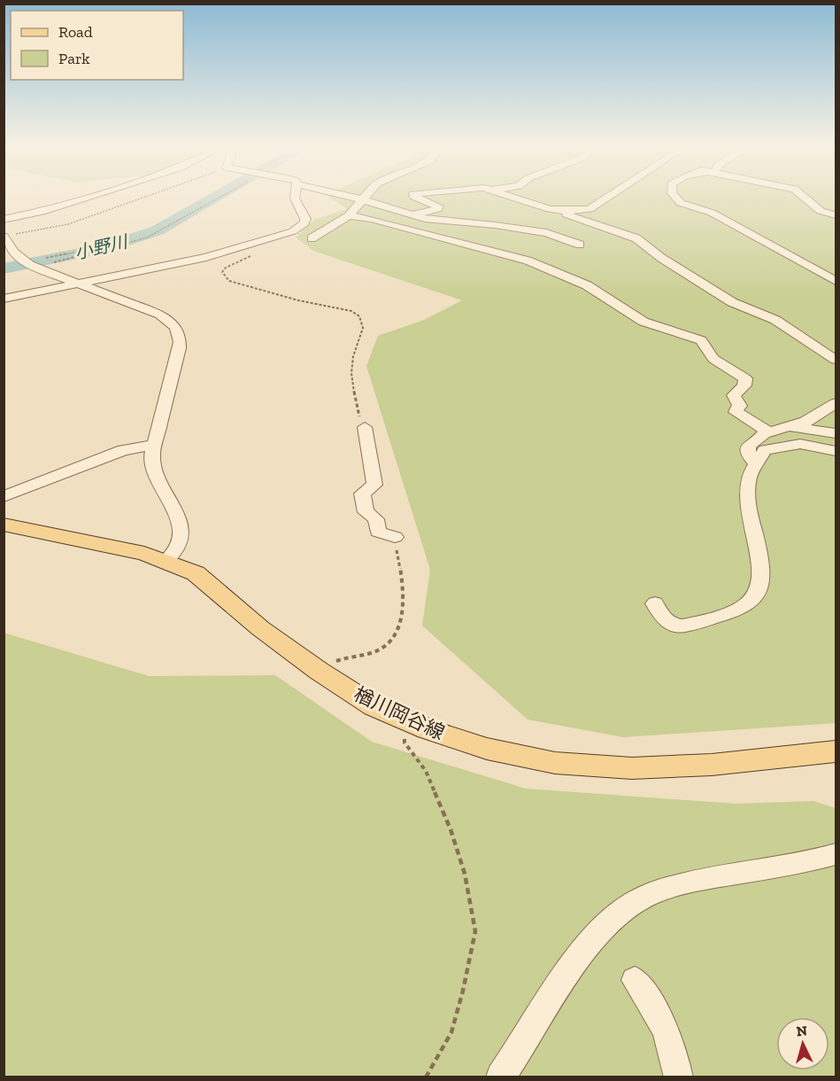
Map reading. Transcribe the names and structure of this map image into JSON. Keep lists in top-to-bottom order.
{
  "streets": {
    "main road": ["楢川岡谷線"]
  },
  "water": ["小野川"],
  "legend": ["Road", "Park"],
  "north": "top"
}
